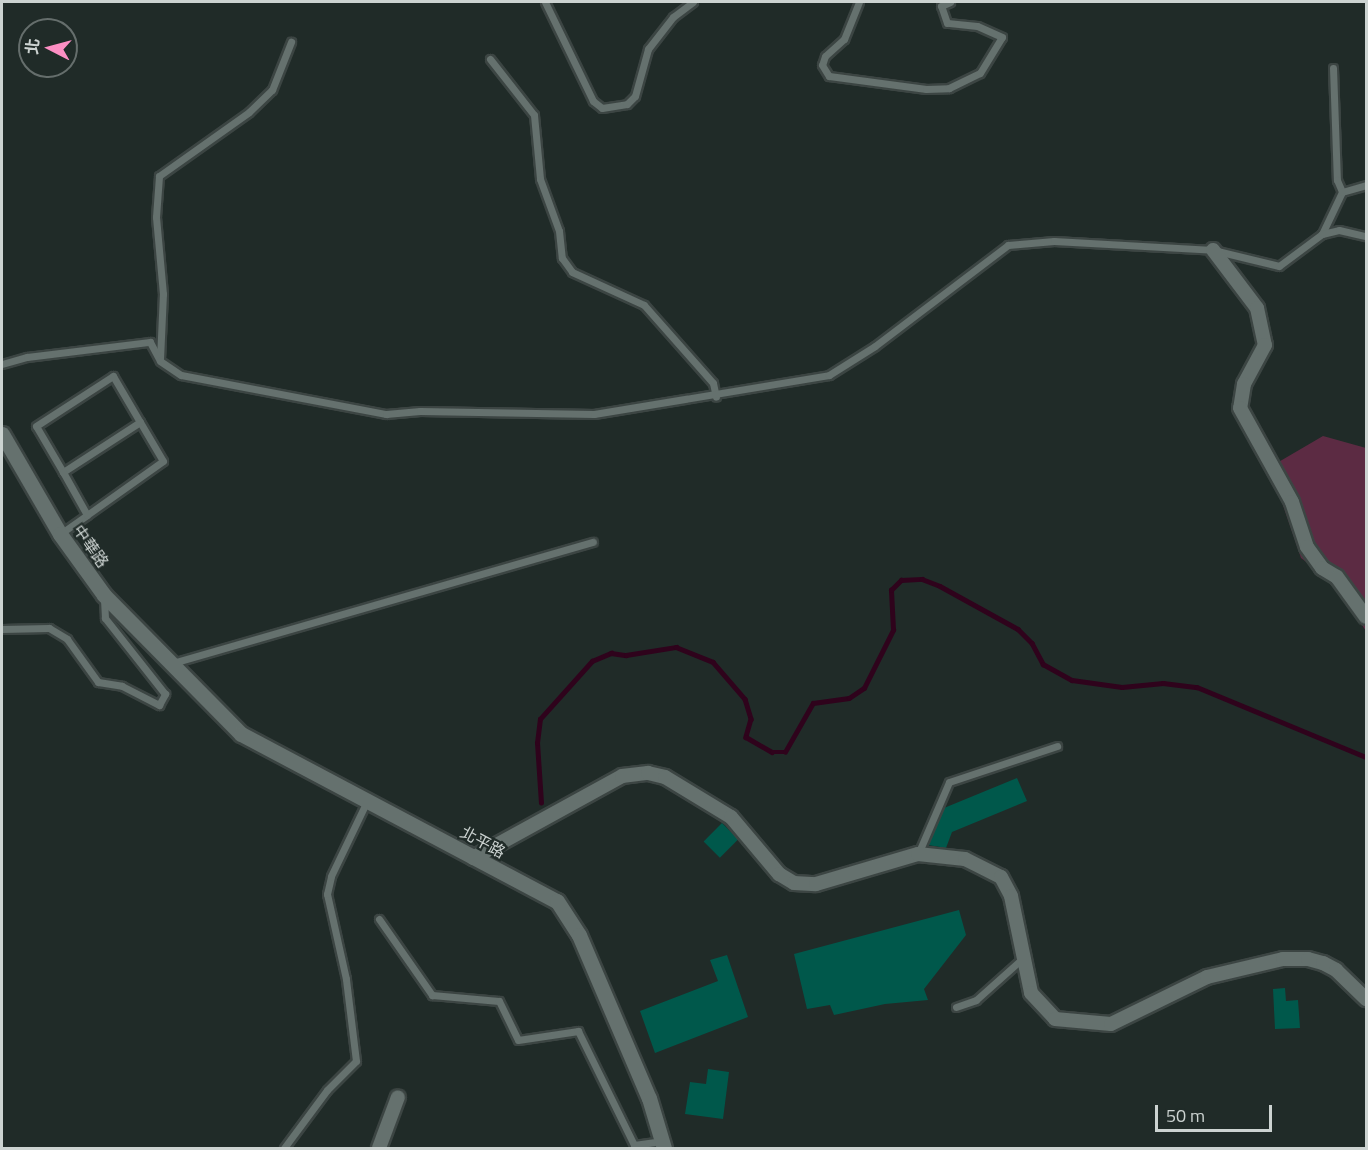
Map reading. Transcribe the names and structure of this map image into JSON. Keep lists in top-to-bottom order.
{
  "streets": {
    "street": ["中華路", "北平路"]
  },
  "crossings": [
    ["中華路", "北平路"]
  ],
  "scale_bar": "50 m",
  "north": "left"
}
